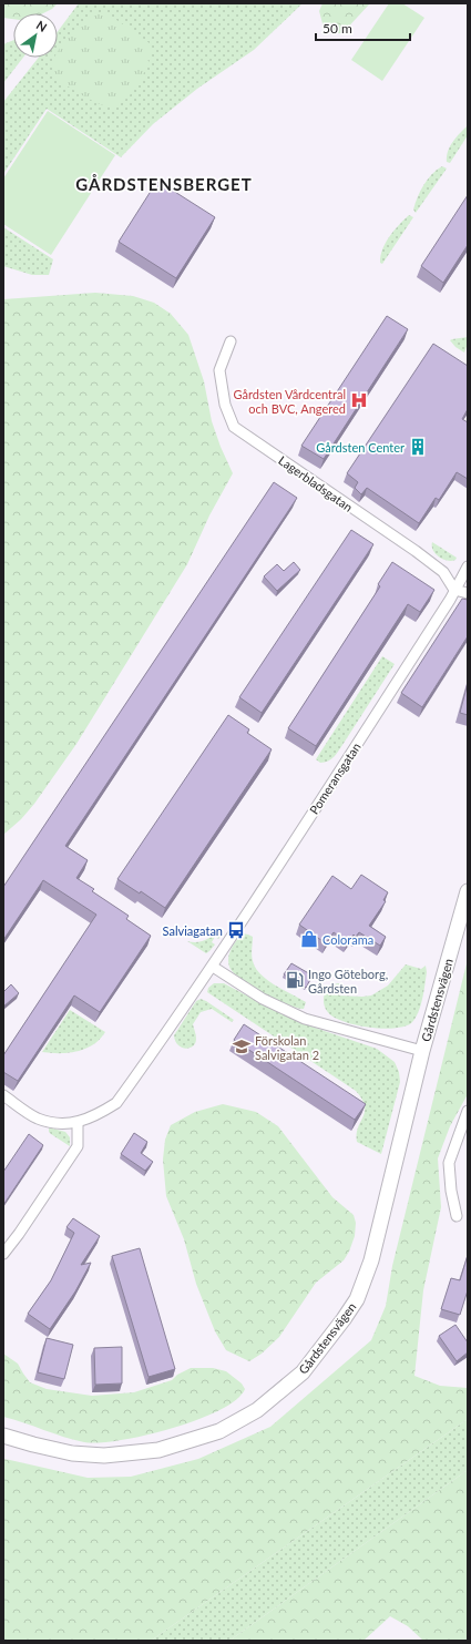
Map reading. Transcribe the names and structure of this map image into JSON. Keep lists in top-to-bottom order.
{
  "streets": {
    "street": ["Lagerbladsgatan", "Pomeransgatan", "Gårdstensvägen"]
  },
  "crossings": [
    ["Lagerbladsgatan", "Pomeransgatan"]
  ],
  "districts": ["GÅRDSTENSBERGET"],
  "places": {
    "hospital": ["Gårdsten Vårdcentral och BVC, Angered"],
    "building": ["Gårdsten Center"],
    "bus stop": ["Salviagatan"],
    "shop": ["Colorama"],
    "fuel station": ["Ingo Göteborg, Gårdsten"],
    "school or university": ["Förskolan Salvigatan 2"]
  },
  "scale_bar": "50 m",
  "north": "top right"
}
